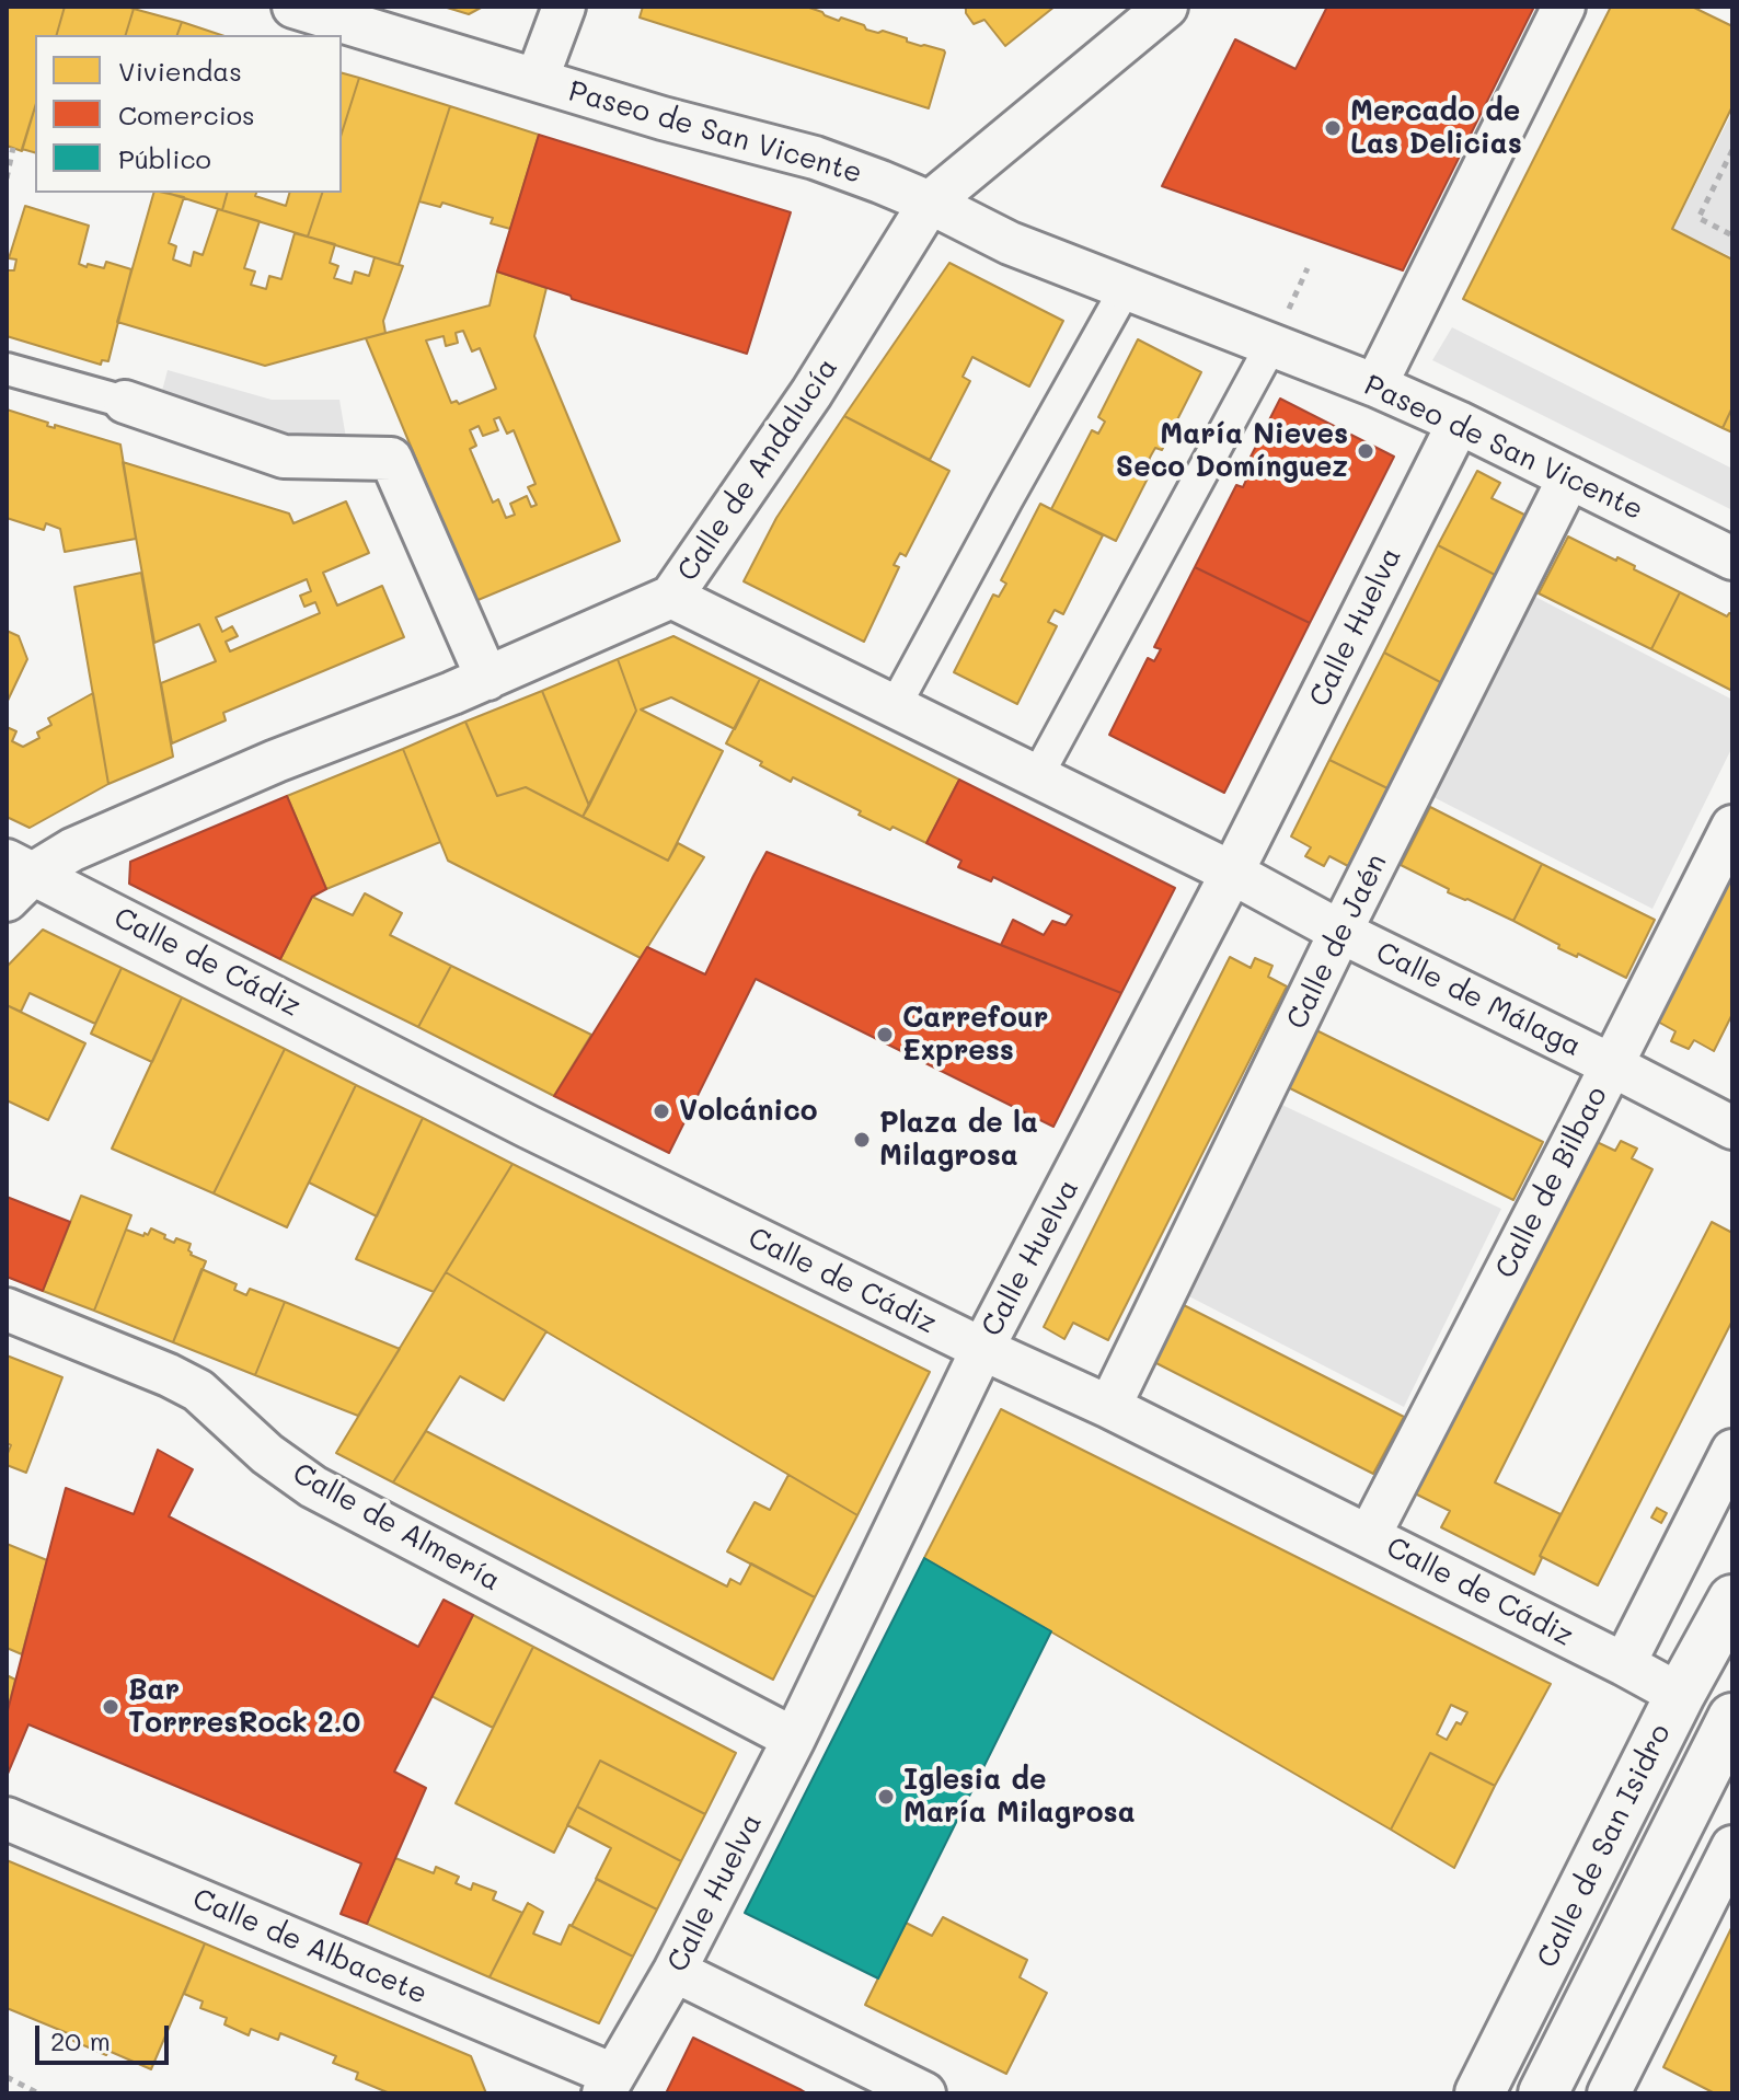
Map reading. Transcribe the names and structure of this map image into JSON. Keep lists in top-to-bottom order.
{
  "streets": {
    "main road": ["Calle de San Isidro"],
    "street": [
      "Paseo de San Vicente",
      "Calle de Andalucía",
      "Calle Huelva",
      "Calle de Jaén",
      "Calle de Cádiz",
      "Calle de Málaga",
      "Calle de Bilbao",
      "Calle de Almería",
      "Calle de Albacete"
    ]
  },
  "crossings": [
    ["Paseo de San Vicente", "Calle de Andalucía"],
    ["Paseo de San Vicente", "Calle Huelva"],
    ["Paseo de San Vicente", "Calle de Jaén"],
    ["Calle de Andalucía", "Calle de Cádiz"],
    ["Calle de Andalucía", "Calle de Málaga"],
    ["Calle Huelva", "Calle de Cádiz"],
    ["Calle Huelva", "Calle de Málaga"],
    ["Calle Huelva", "Calle de Almería"],
    ["Calle Huelva", "Calle de Albacete"],
    ["Calle de Jaén", "Calle de Cádiz"],
    ["Calle de Jaén", "Calle de Málaga"],
    ["Calle de Cádiz", "Calle de Bilbao"],
    ["Calle de Cádiz", "Calle de San Isidro"],
    ["Calle de Málaga", "Calle de Bilbao"]
  ],
  "places": [
    "Mercado de Las Delicias",
    "María Nieves Seco Domínguez",
    "Carrefour Express",
    "Volcánico",
    "Plaza de la Milagrosa",
    "Bar TorrresRock 2.0",
    "Iglesia de María Milagrosa"
  ],
  "legend": ["Viviendas", "Comercios", "Público"],
  "scale_bar": "20 m"
}
